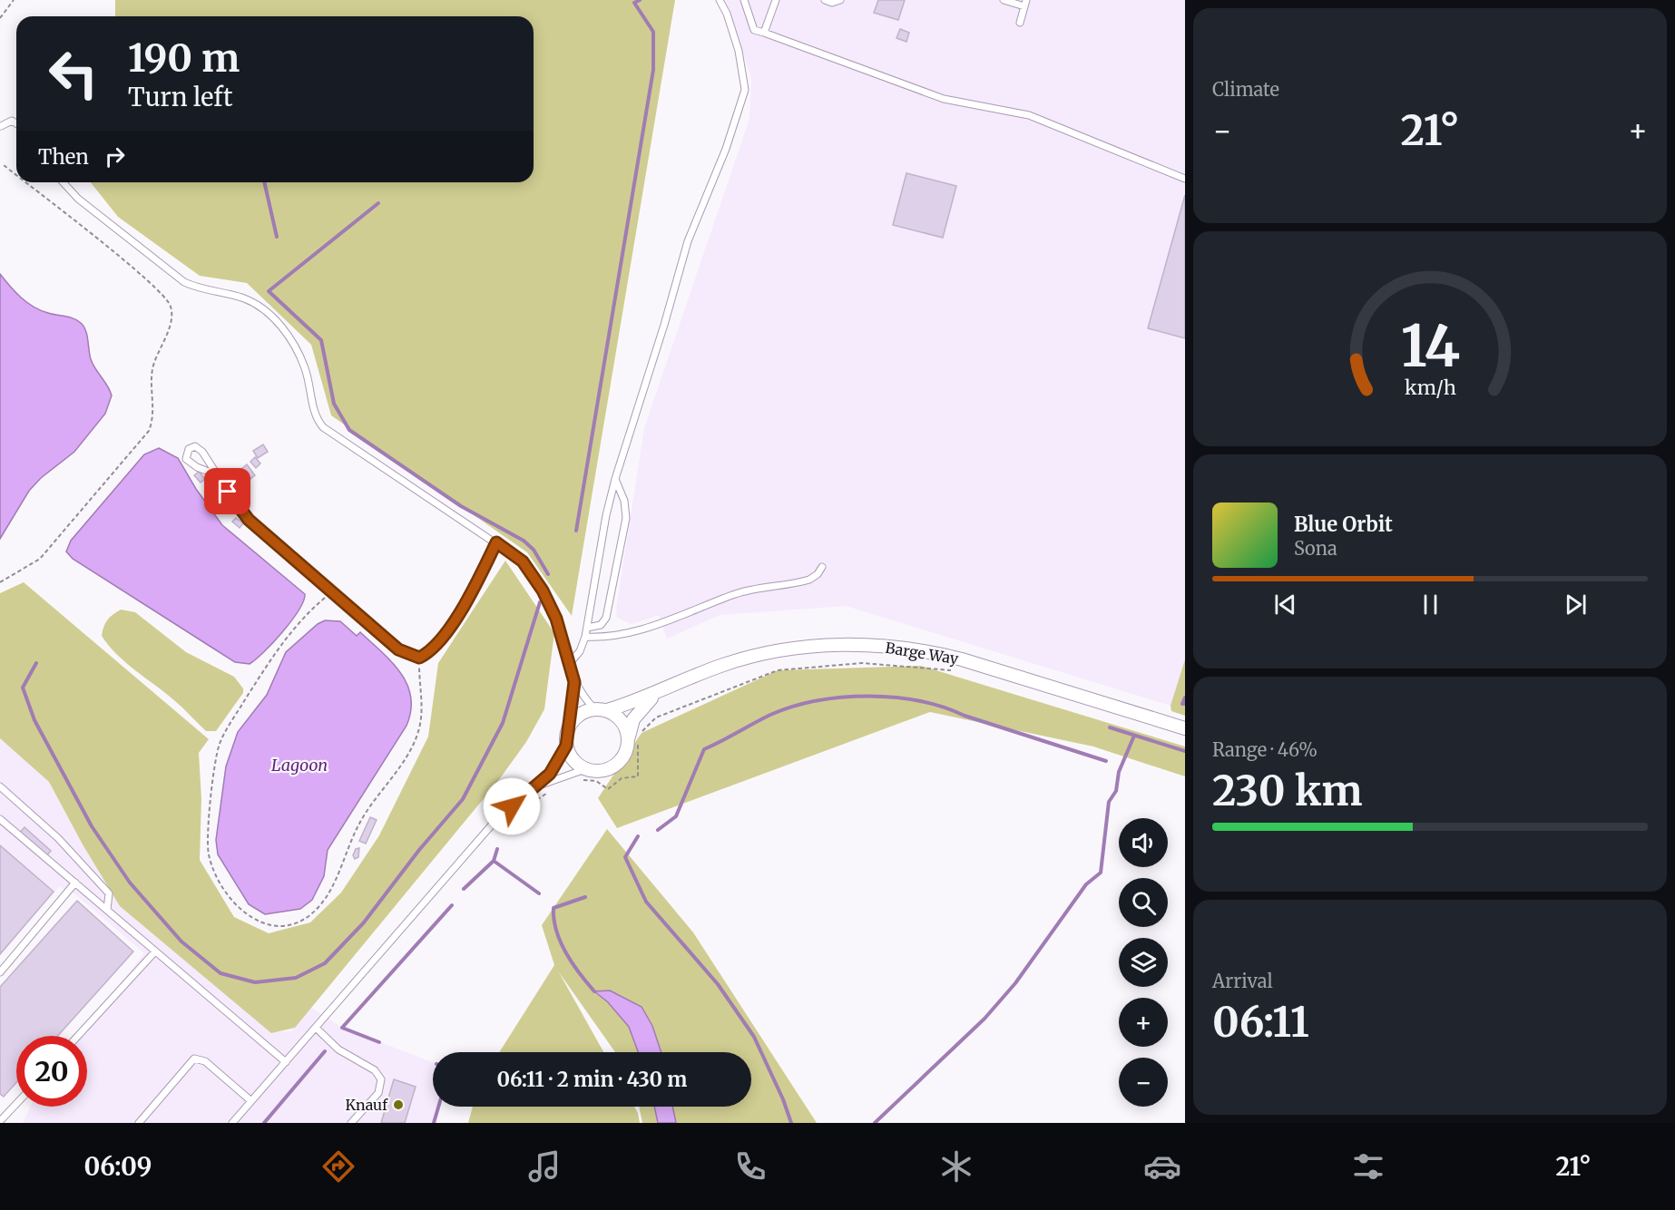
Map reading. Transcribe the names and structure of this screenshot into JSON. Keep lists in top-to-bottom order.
{
  "streets": {
    "street": ["Barge Way"]
  },
  "water": ["Lagoon"],
  "places": ["Knauf"],
  "page": {
    "tile": [
      "Climate",
      ["Range · 46%", "230 km"],
      ["Arrival", "06:11"]
    ],
    "turn": ["190 m", "Turn left"],
    "heat": ["−", "21°", "+"],
    "then": "Then",
    "song": ["Blue Orbit", "Sona"],
    "map_buttons": ["+", "−"],
    "limit": "20",
    "trip": "06:11 · 2 min · 430 m",
    "tabs": ["06:09", "21°"],
    "gauge": ["14", "km/h"]
  }
}
